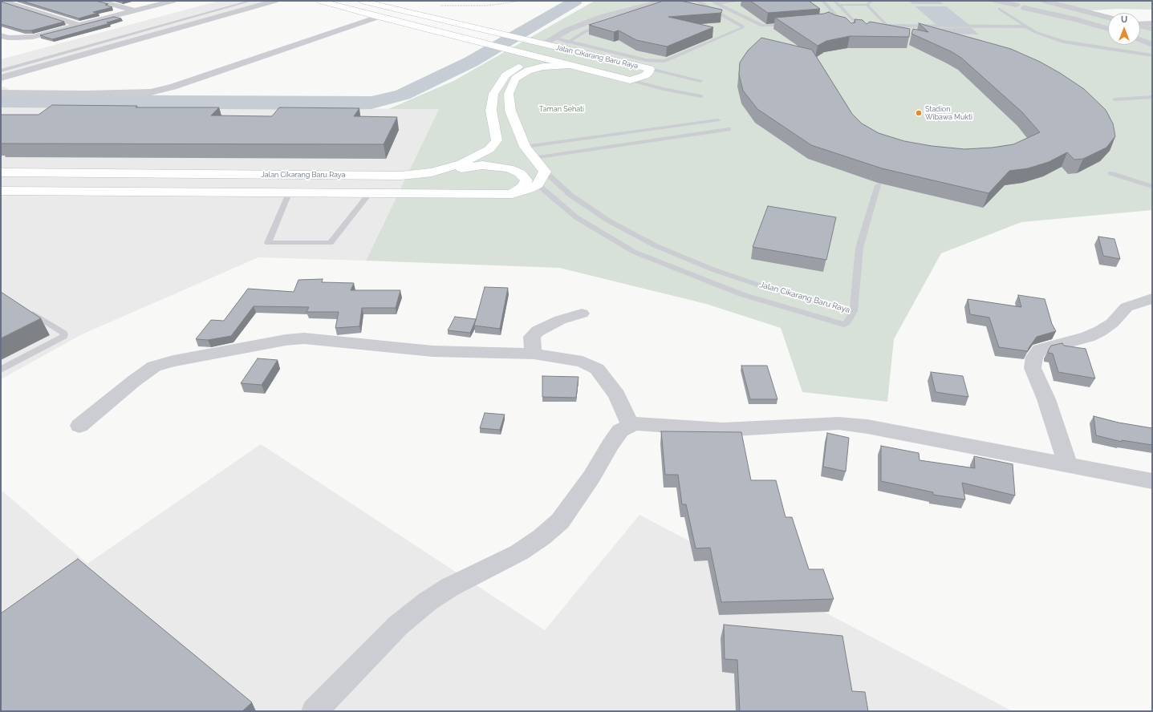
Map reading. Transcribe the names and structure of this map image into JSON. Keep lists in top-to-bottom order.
{
  "streets": {
    "main road": ["Jalan Cikarang Baru Raya"]
  },
  "parks": ["Taman Sehati"],
  "places": ["Stadion Wibawa Mukti"],
  "north": "top"
}
